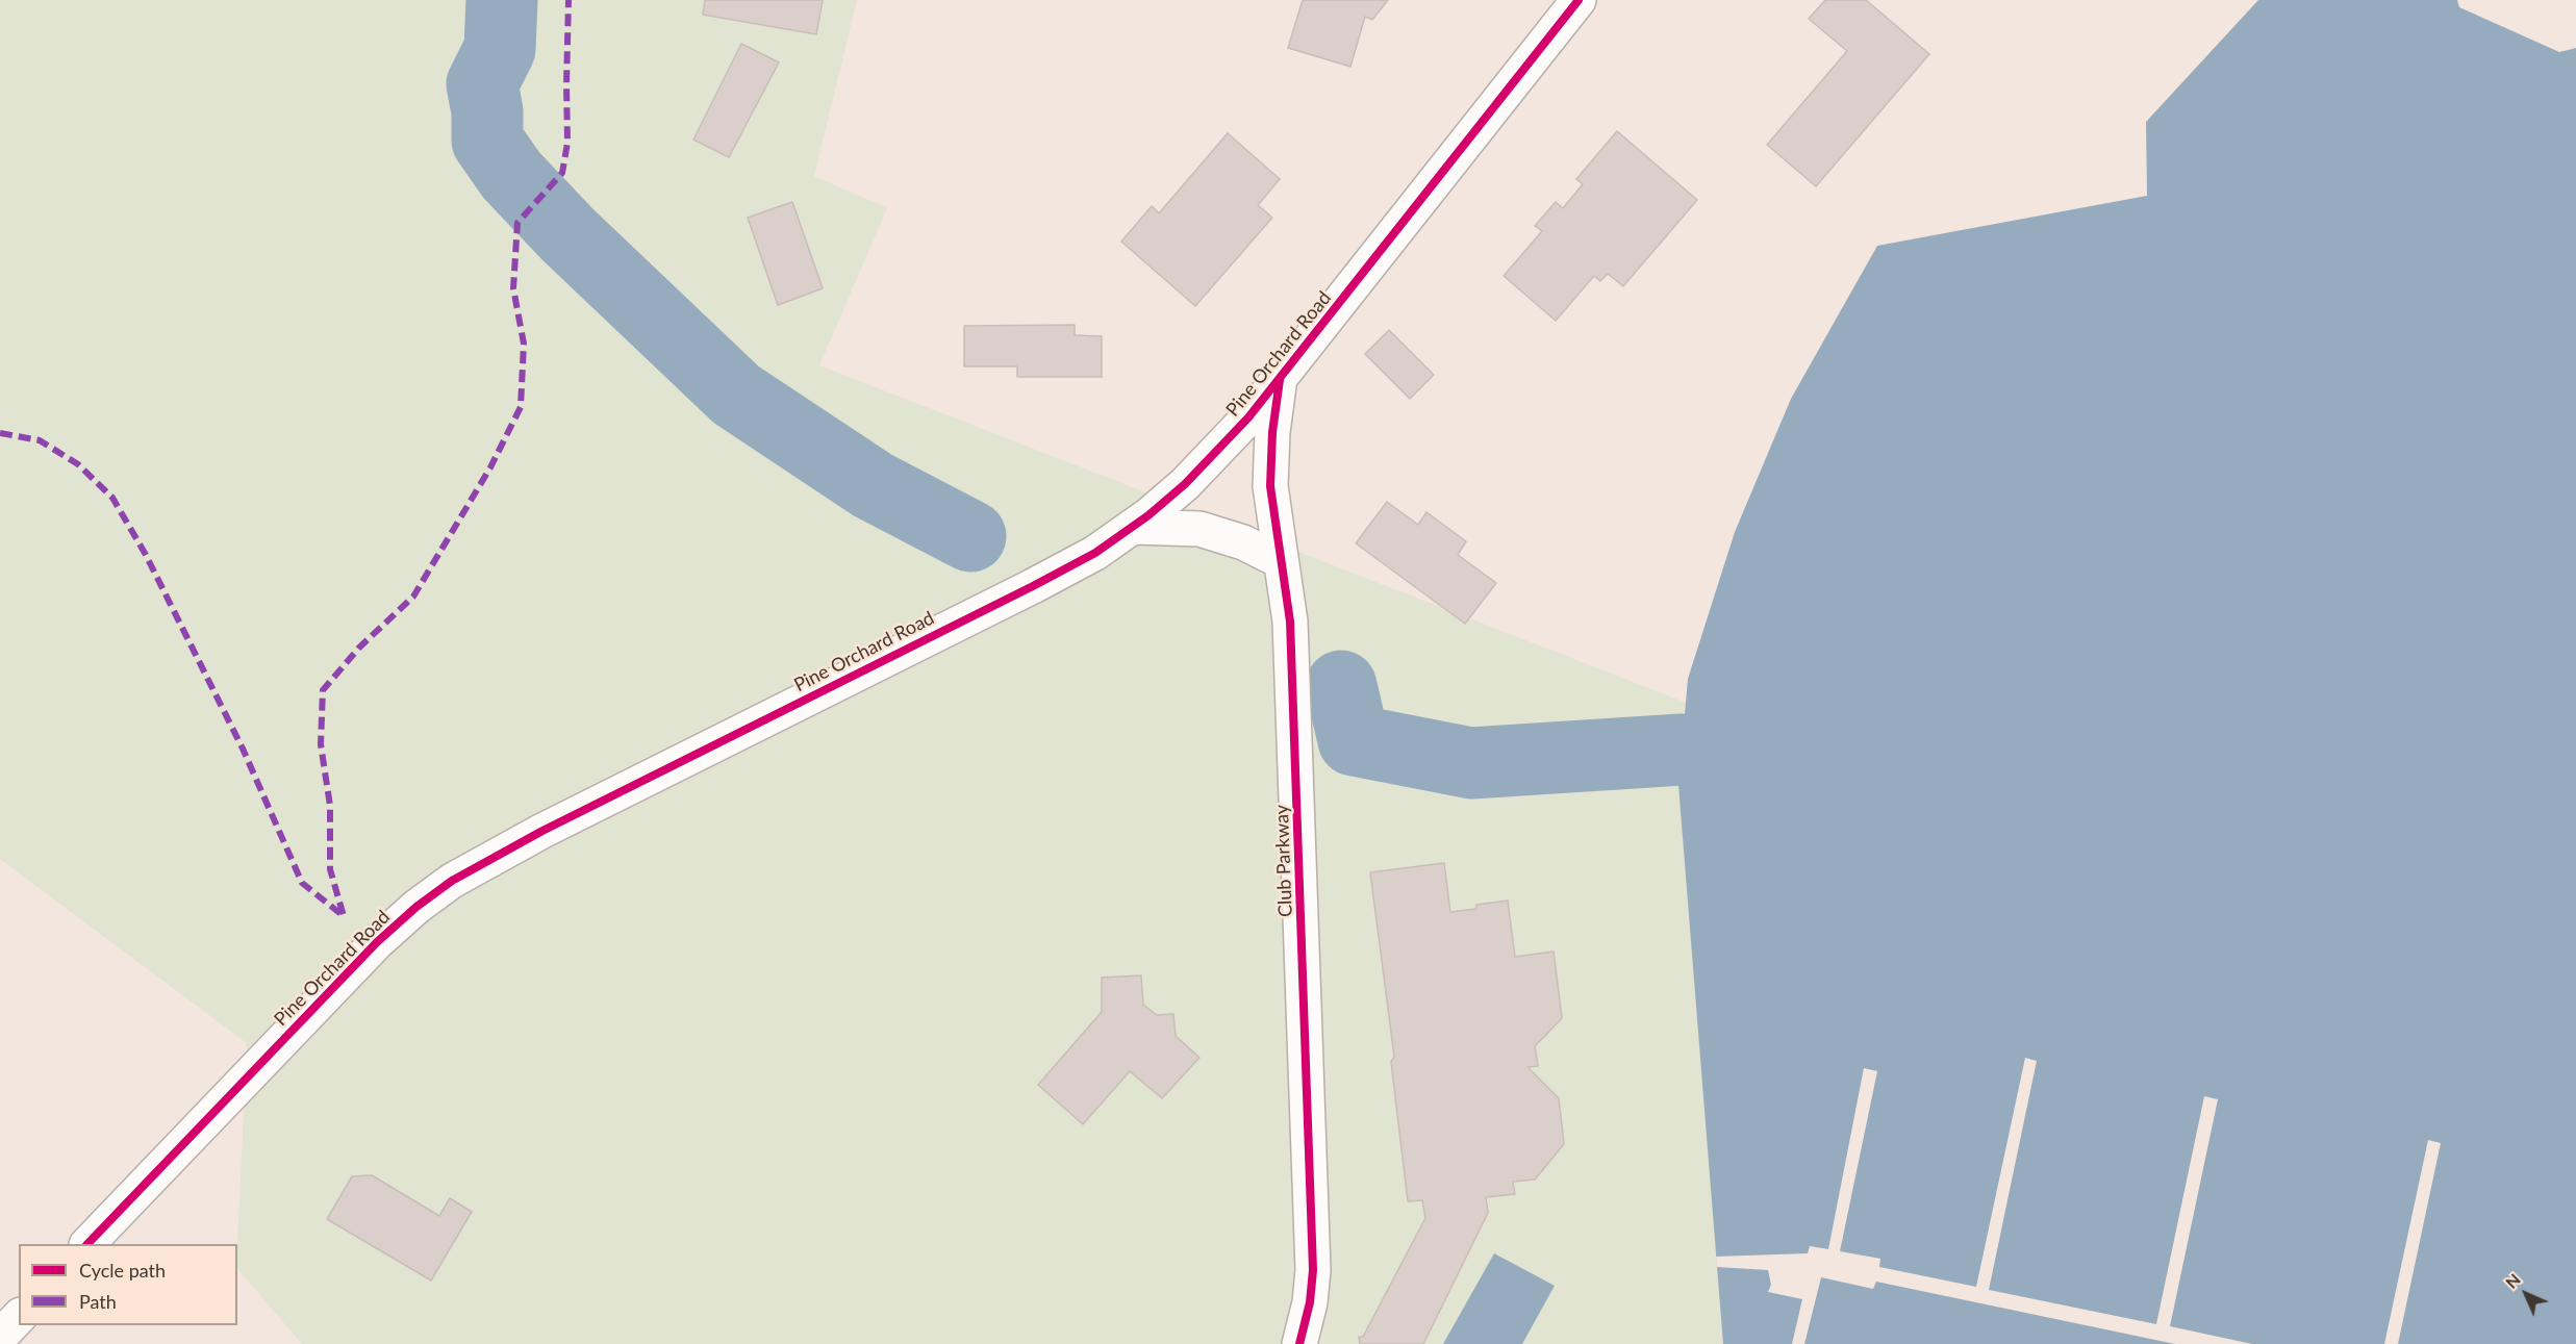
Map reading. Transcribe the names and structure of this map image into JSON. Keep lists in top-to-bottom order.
{
  "streets": {
    "street": ["Pine Orchard Road", "Club Parkway"]
  },
  "crossings": [
    ["Pine Orchard Road", "Club Parkway"]
  ],
  "legend": ["Cycle path", "Path"],
  "north": "top left"
}
